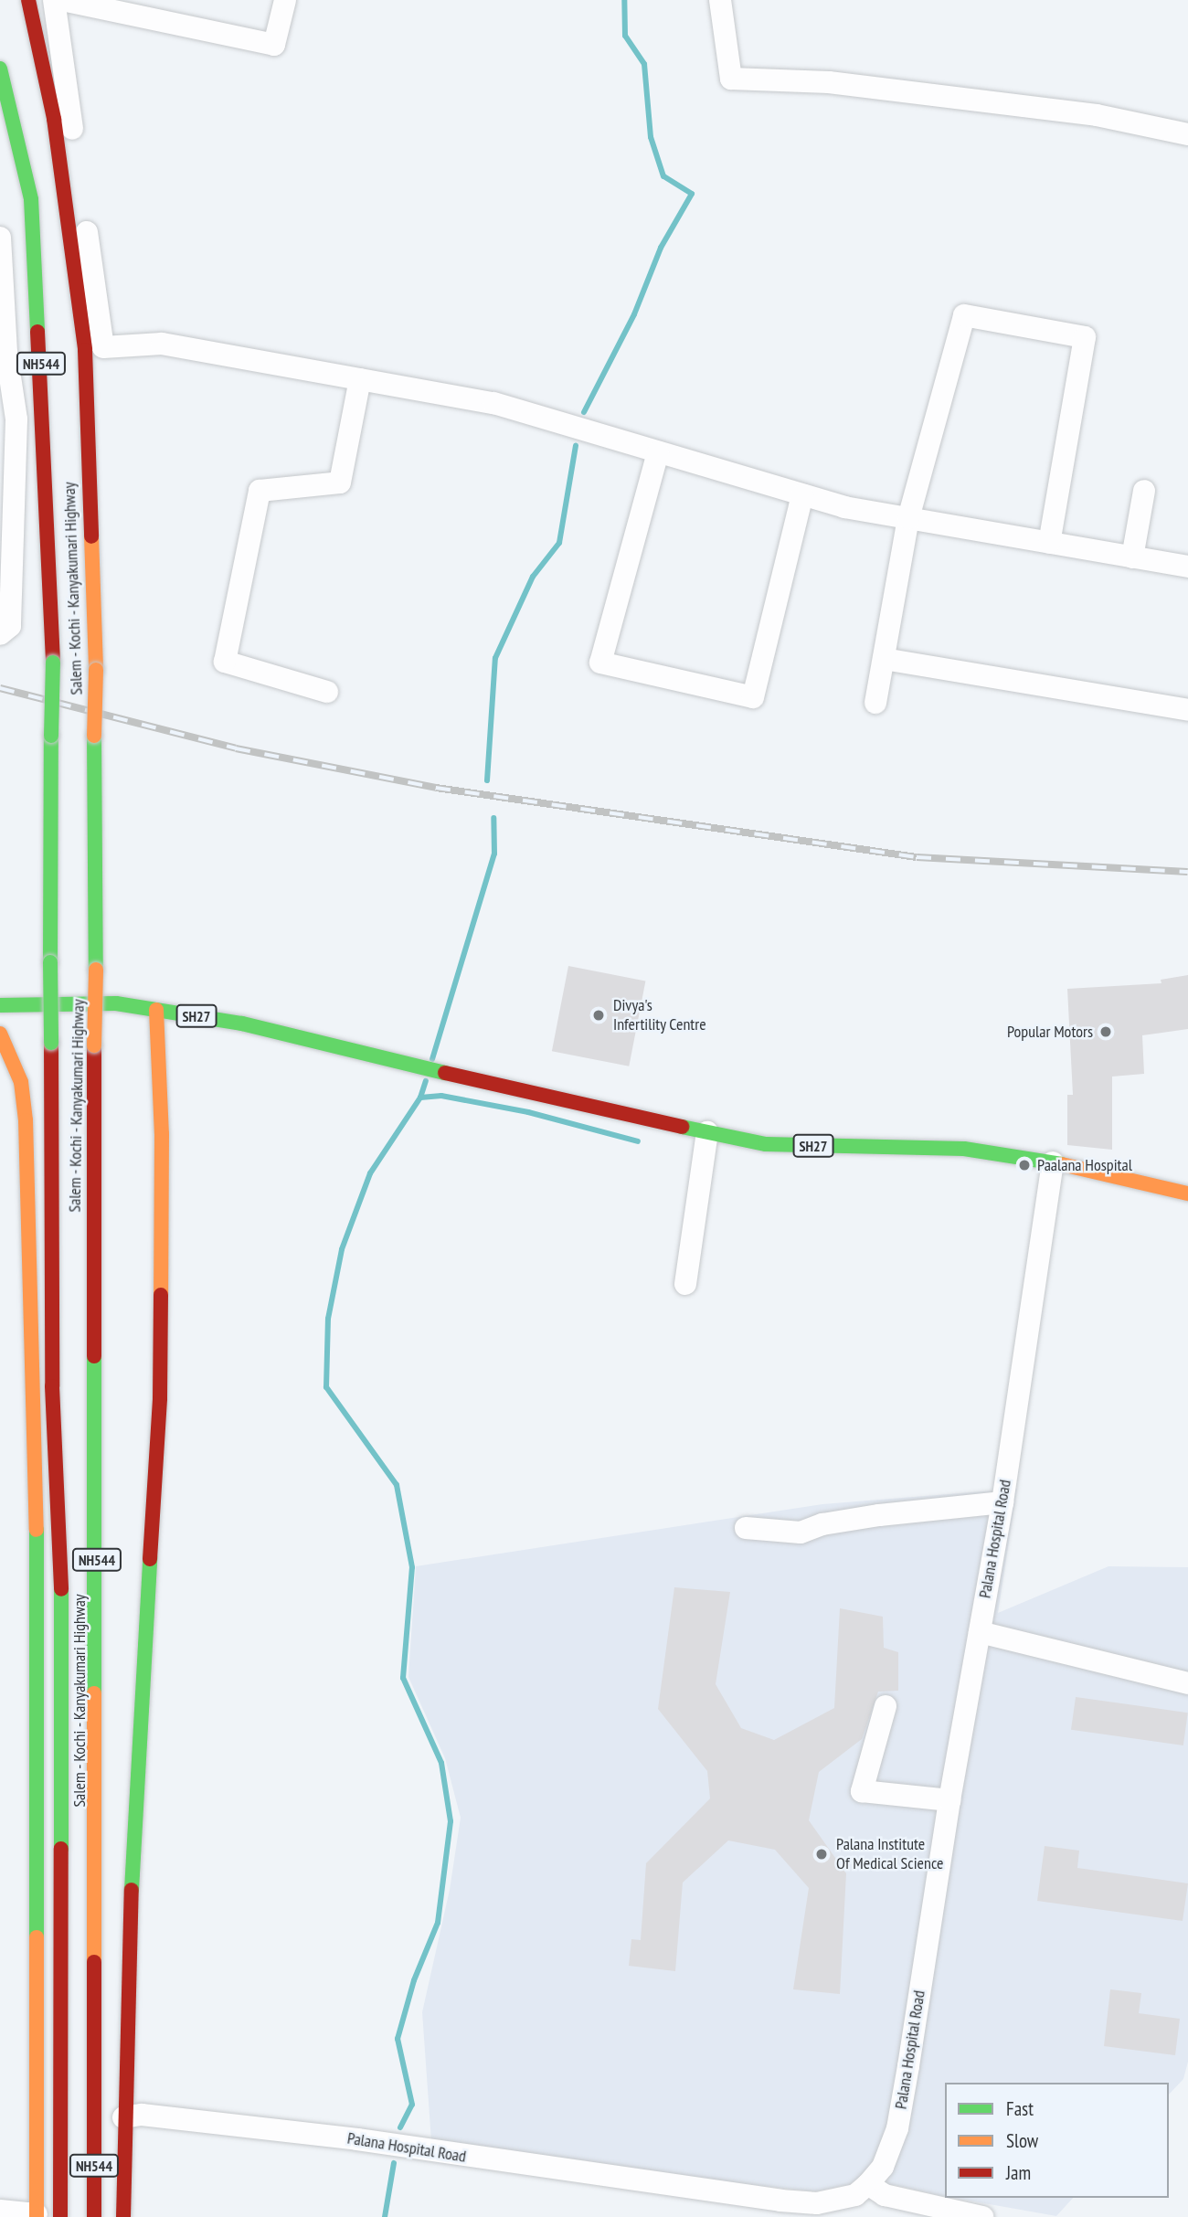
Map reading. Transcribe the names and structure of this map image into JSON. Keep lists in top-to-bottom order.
{
  "streets": {
    "main road": ["NH544", "Salem - Kochi - Kanyakumari Highway", "SH27"],
    "street": ["Palana Hospital Road"]
  },
  "crossings": [
    ["SH27", "Palana Hospital Road"]
  ],
  "places": [
    "Divya's Infertility Centre",
    "Popular Motors",
    "Paalana Hospital",
    "Palana Institute Of Medical Science"
  ],
  "legend": ["Fast", "Slow", "Jam"]
}
